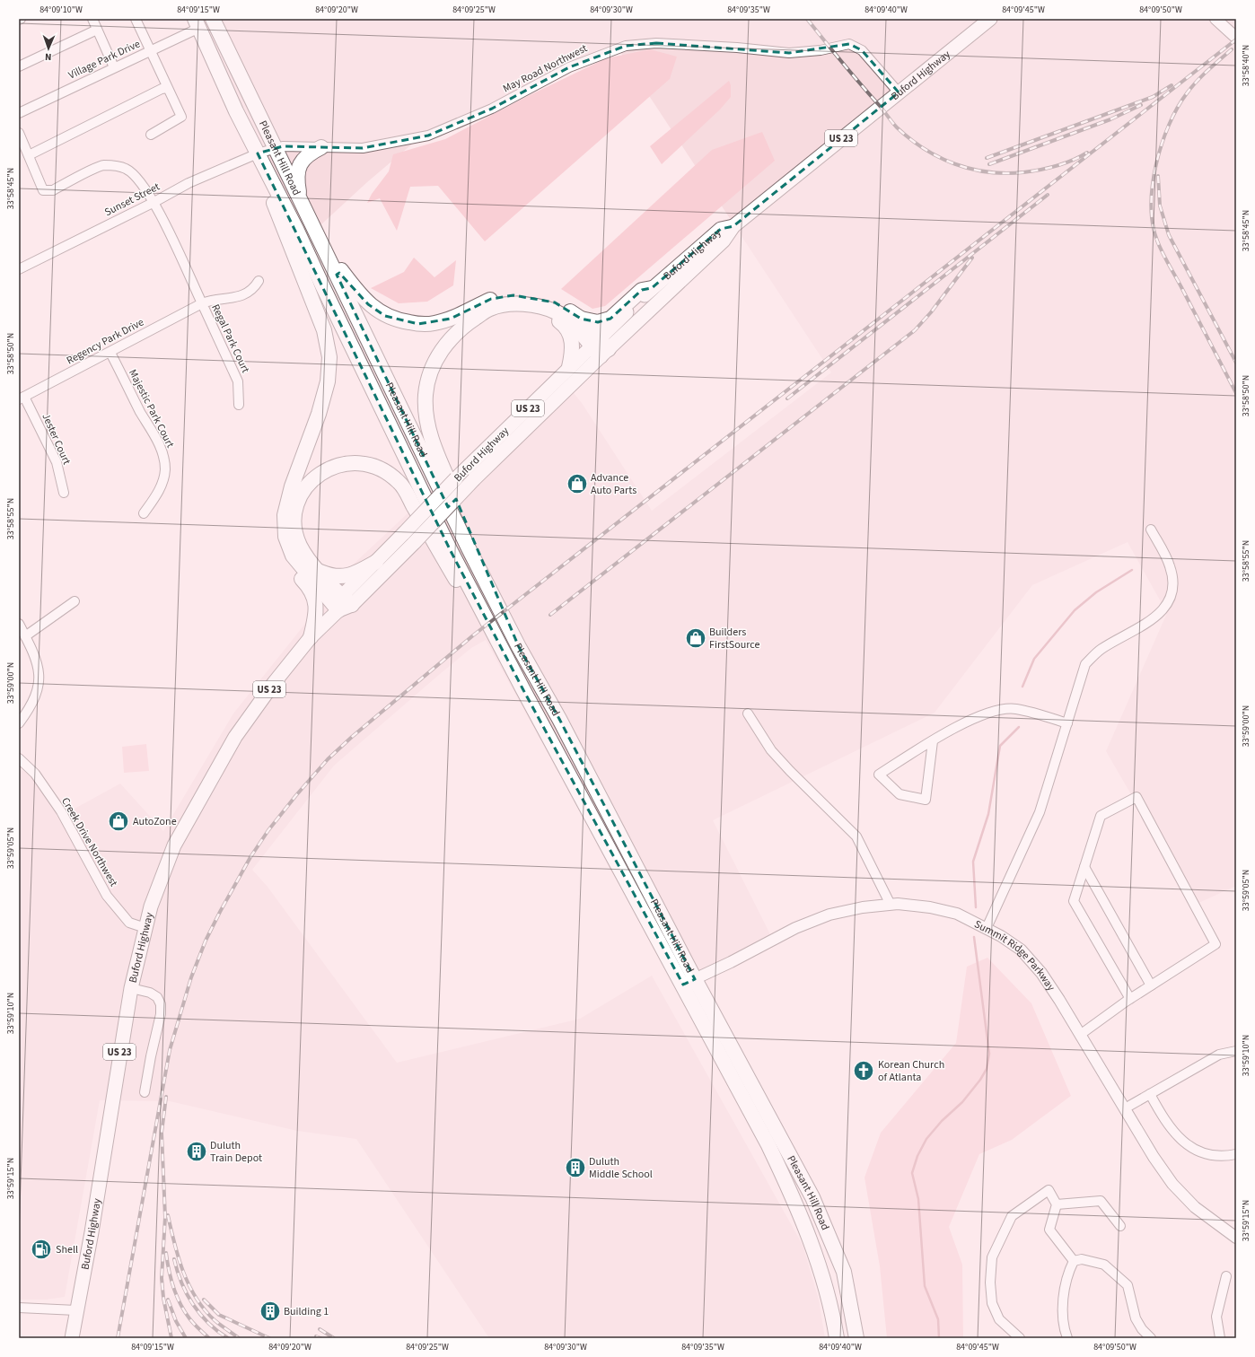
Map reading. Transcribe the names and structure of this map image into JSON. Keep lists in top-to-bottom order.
{
  "streets": {
    "highway": ["Pleasant Hill Road"],
    "main road": ["Buford Highway", "US 23"],
    "street": [
      "Village Park Drive",
      "May Road Northwest",
      "Sunset Street",
      "Regal Park Court",
      "Regency Park Drive",
      "Majestic Park Court",
      "Jester Court",
      "Creek Drive Northwest",
      "Summit Ridge Parkway"
    ]
  },
  "crossings": [
    ["Village Park Drive", "Pleasant Hill Road"],
    ["May Road Northwest", "Buford Highway"],
    ["May Road Northwest", "Pleasant Hill Road"],
    ["May Road Northwest", "Sunset Street"],
    ["Buford Highway", "Creek Drive Northwest"],
    ["Pleasant Hill Road", "Sunset Street"],
    ["Pleasant Hill Road", "Summit Ridge Parkway"],
    ["Regal Park Court", "Regency Park Drive"],
    ["Regency Park Drive", "Majestic Park Court"],
    ["Regency Park Drive", "Jester Court"]
  ],
  "places": {
    "shop": ["Advance Auto Parts", "Builders FirstSource", "AutoZone"],
    "church": ["Korean Church of Atlanta"],
    "building": ["Duluth Train Depot", "Duluth Middle School", "Building 1"],
    "fuel station": ["Shell"]
  },
  "north": "bottom",
  "coordinates": [
    "84°09'10\"W",
    "84°09'15\"W",
    "84°09'20\"W",
    "84°09'25\"W",
    "84°09'30\"W",
    "84°09'35\"W",
    "84°09'40\"W",
    "84°09'45\"W",
    "84°09'50\"W",
    "33°58'40\"N",
    "33°58'45\"N",
    "33°58'50\"N",
    "33°58'55\"N",
    "33°59'00\"N",
    "33°59'05\"N",
    "33°59'10\"N",
    "33°59'15\"N"
  ]
}
